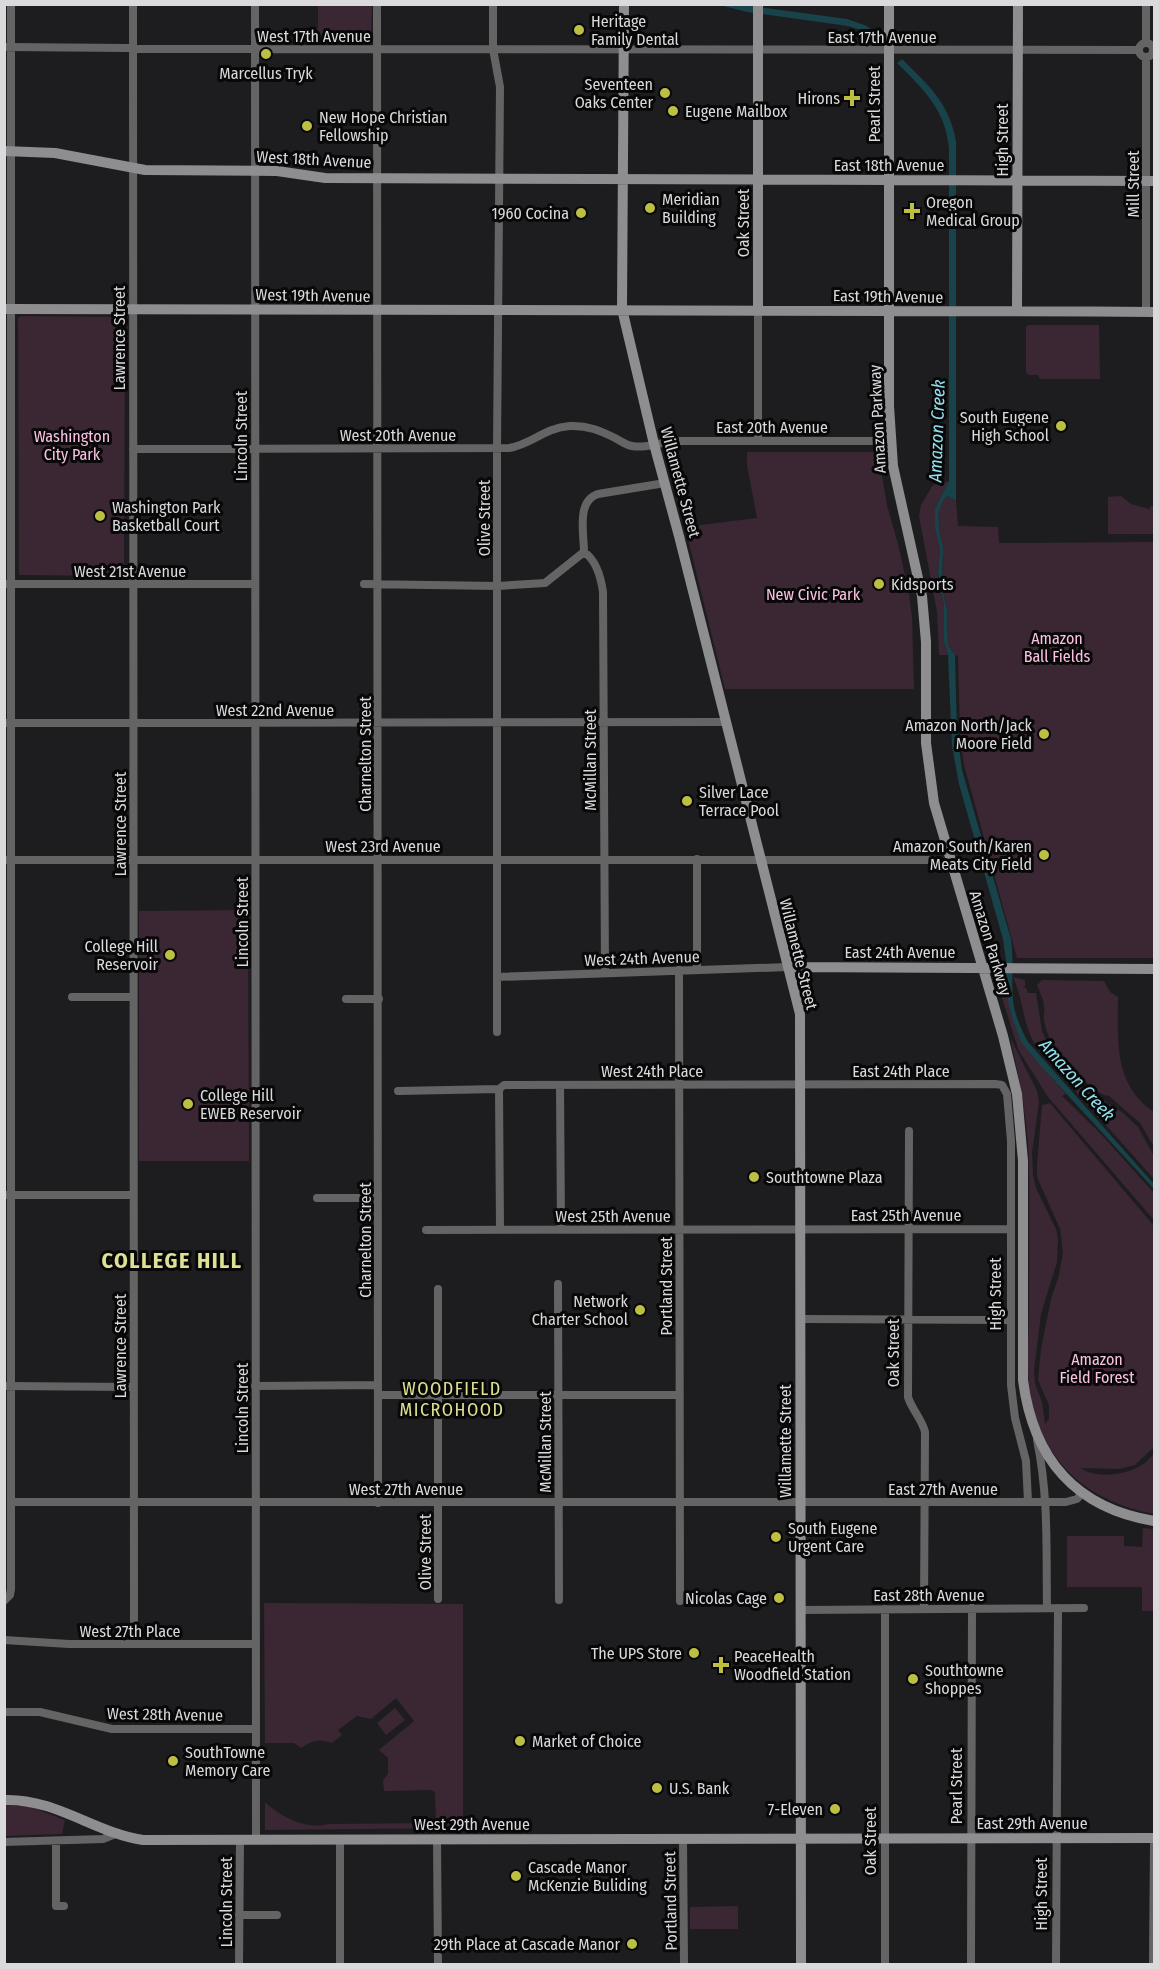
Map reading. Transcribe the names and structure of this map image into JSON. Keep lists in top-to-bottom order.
{
  "streets": {
    "main road": [
      "Pearl Street",
      "High Street",
      "West 18th Avenue",
      "East 18th Avenue",
      "Oak Street",
      "West 19th Avenue",
      "East 19th Avenue",
      "Amazon Parkway",
      "Willamette Street",
      "East 24th Avenue",
      "East 29th Avenue",
      "West 29th Avenue"
    ],
    "street": [
      "West 17th Avenue",
      "East 17th Avenue",
      "Mill Street",
      "Lawrence Street",
      "East 20th Avenue",
      "West 20th Avenue",
      "Lincoln Street",
      "Olive Street",
      "West 21st Avenue",
      "West 22nd Avenue",
      "Charnelton Street",
      "McMillan Street",
      "West 23rd Avenue",
      "West 24th Avenue",
      "West 24th Place",
      "East 24th Place",
      "East 25th Avenue",
      "West 25th Avenue",
      "Portland Street",
      "West 27th Avenue",
      "East 27th Avenue",
      "East 28th Avenue",
      "West 27th Place",
      "West 28th Avenue"
    ]
  },
  "crossings": [
    ["West 17th Avenue", "East 17th Avenue"],
    ["West 17th Avenue", "Lawrence Street"],
    ["West 17th Avenue", "Lincoln Street"],
    ["West 17th Avenue", "Willamette Street"],
    ["West 17th Avenue", "Olive Street"],
    ["West 17th Avenue", "Charnelton Street"],
    ["East 17th Avenue", "Pearl Street"],
    ["East 17th Avenue", "High Street"],
    ["East 17th Avenue", "Mill Street"],
    ["East 17th Avenue", "Oak Street"],
    ["East 17th Avenue", "Willamette Street"],
    ["Pearl Street", "East 18th Avenue"],
    ["Pearl Street", "East 19th Avenue"],
    ["Pearl Street", "Amazon Parkway"],
    ["Pearl Street", "East 28th Avenue"],
    ["Pearl Street", "East 29th Avenue"],
    ["High Street", "East 18th Avenue"],
    ["High Street", "East 19th Avenue"],
    ["High Street", "East 24th Place"],
    ["High Street", "East 25th Avenue"],
    ["High Street", "East 27th Avenue"],
    ["High Street", "East 28th Avenue"],
    ["High Street", "East 29th Avenue"],
    ["West 18th Avenue", "East 18th Avenue"],
    ["West 18th Avenue", "Lawrence Street"],
    ["West 18th Avenue", "Lincoln Street"],
    ["West 18th Avenue", "Willamette Street"],
    ["West 18th Avenue", "Olive Street"],
    ["West 18th Avenue", "Charnelton Street"],
    ["East 18th Avenue", "Mill Street"],
    ["East 18th Avenue", "Oak Street"],
    ["East 18th Avenue", "Willamette Street"],
    ["Mill Street", "East 19th Avenue"],
    ["Oak Street", "East 19th Avenue"],
    ["Oak Street", "East 20th Avenue"],
    ["Oak Street", "East 25th Avenue"],
    ["Oak Street", "East 27th Avenue"],
    ["Oak Street", "East 28th Avenue"],
    ["Oak Street", "East 29th Avenue"],
    ["West 19th Avenue", "East 19th Avenue"],
    ["West 19th Avenue", "Lawrence Street"],
    ["West 19th Avenue", "Lincoln Street"],
    ["West 19th Avenue", "Willamette Street"],
    ["West 19th Avenue", "Olive Street"],
    ["West 19th Avenue", "Charnelton Street"],
    ["East 19th Avenue", "Amazon Parkway"],
    ["East 19th Avenue", "Willamette Street"],
    ["Lawrence Street", "West 20th Avenue"],
    ["Lawrence Street", "West 21st Avenue"],
    ["Lawrence Street", "West 22nd Avenue"],
    ["Lawrence Street", "West 23rd Avenue"],
    ["Lawrence Street", "West 27th Avenue"],
    ["Lawrence Street", "West 27th Place"],
    ["Amazon Parkway", "East 20th Avenue"],
    ["Amazon Parkway", "East 24th Avenue"],
    ["Amazon Parkway", "East 27th Avenue"],
    ["East 20th Avenue", "West 20th Avenue"],
    ["East 20th Avenue", "Willamette Street"],
    ["West 20th Avenue", "Lincoln Street"],
    ["West 20th Avenue", "Willamette Street"],
    ["West 20th Avenue", "Olive Street"],
    ["West 20th Avenue", "Charnelton Street"],
    ["Lincoln Street", "West 21st Avenue"],
    ["Lincoln Street", "West 22nd Avenue"],
    ["Lincoln Street", "West 23rd Avenue"],
    ["Lincoln Street", "West 27th Avenue"],
    ["Lincoln Street", "West 27th Place"],
    ["Lincoln Street", "West 28th Avenue"],
    ["Lincoln Street", "West 29th Avenue"],
    ["Willamette Street", "West 22nd Avenue"],
    ["Willamette Street", "West 23rd Avenue"],
    ["Willamette Street", "East 24th Avenue"],
    ["Willamette Street", "West 24th Avenue"],
    ["Willamette Street", "West 24th Place"],
    ["Willamette Street", "East 24th Place"],
    ["Willamette Street", "East 25th Avenue"],
    ["Willamette Street", "West 25th Avenue"],
    ["Willamette Street", "West 27th Avenue"],
    ["Willamette Street", "East 27th Avenue"],
    ["Willamette Street", "East 28th Avenue"],
    ["Willamette Street", "East 29th Avenue"],
    ["Willamette Street", "West 29th Avenue"],
    ["Olive Street", "West 22nd Avenue"],
    ["Olive Street", "West 23rd Avenue"],
    ["Olive Street", "West 24th Avenue"],
    ["Olive Street", "West 27th Avenue"],
    ["West 22nd Avenue", "Charnelton Street"],
    ["West 22nd Avenue", "McMillan Street"],
    ["Charnelton Street", "West 23rd Avenue"],
    ["Charnelton Street", "West 27th Avenue"],
    ["McMillan Street", "West 23rd Avenue"],
    ["McMillan Street", "West 24th Avenue"],
    ["McMillan Street", "West 27th Avenue"],
    ["East 24th Avenue", "West 24th Avenue"],
    ["West 24th Avenue", "Portland Street"],
    ["West 24th Place", "East 24th Place"],
    ["West 24th Place", "Portland Street"],
    ["East 25th Avenue", "West 25th Avenue"],
    ["West 25th Avenue", "Portland Street"],
    ["Portland Street", "West 27th Avenue"],
    ["Portland Street", "West 29th Avenue"],
    ["West 27th Avenue", "East 27th Avenue"],
    ["East 29th Avenue", "West 29th Avenue"]
  ],
  "districts": ["COLLEGE HILL", "WOODFIELD MICROHOOD"],
  "water": ["Amazon Creek"],
  "parks": [
    "Washington City Park",
    "New Civic Park",
    "Amazon Ball Fields",
    "Amazon Field Forest"
  ],
  "places": {
    "other": [
      "Heritage Family Dental",
      "Marcellus Tryk",
      "Seventeen Oaks Center",
      "Eugene Mailbox",
      "New Hope Christian Fellowship",
      "Meridian Building",
      "1960 Cocina",
      "South Eugene High School",
      "Washington Park Basketball Court",
      "Kidsports",
      "Amazon North/Jack Moore Field",
      "Silver Lace Terrace Pool",
      "Amazon South/Karen Meats City Field",
      "College Hill Reservoir",
      "College Hill EWEB Reservoir",
      "Southtowne Plaza",
      "Network Charter School",
      "South Eugene Urgent Care",
      "Nicolas Cage",
      "The UPS Store",
      "Southtowne Shoppes",
      "Market of Choice",
      "SouthTowne Memory Care",
      "U.S. Bank",
      "7-Eleven",
      "Cascade Manor McKenzie Buliding",
      "29th Place at Cascade Manor"
    ],
    "health": ["Hirons", "Oregon Medical Group", "PeaceHealth Woodfield Station"]
  }
}
